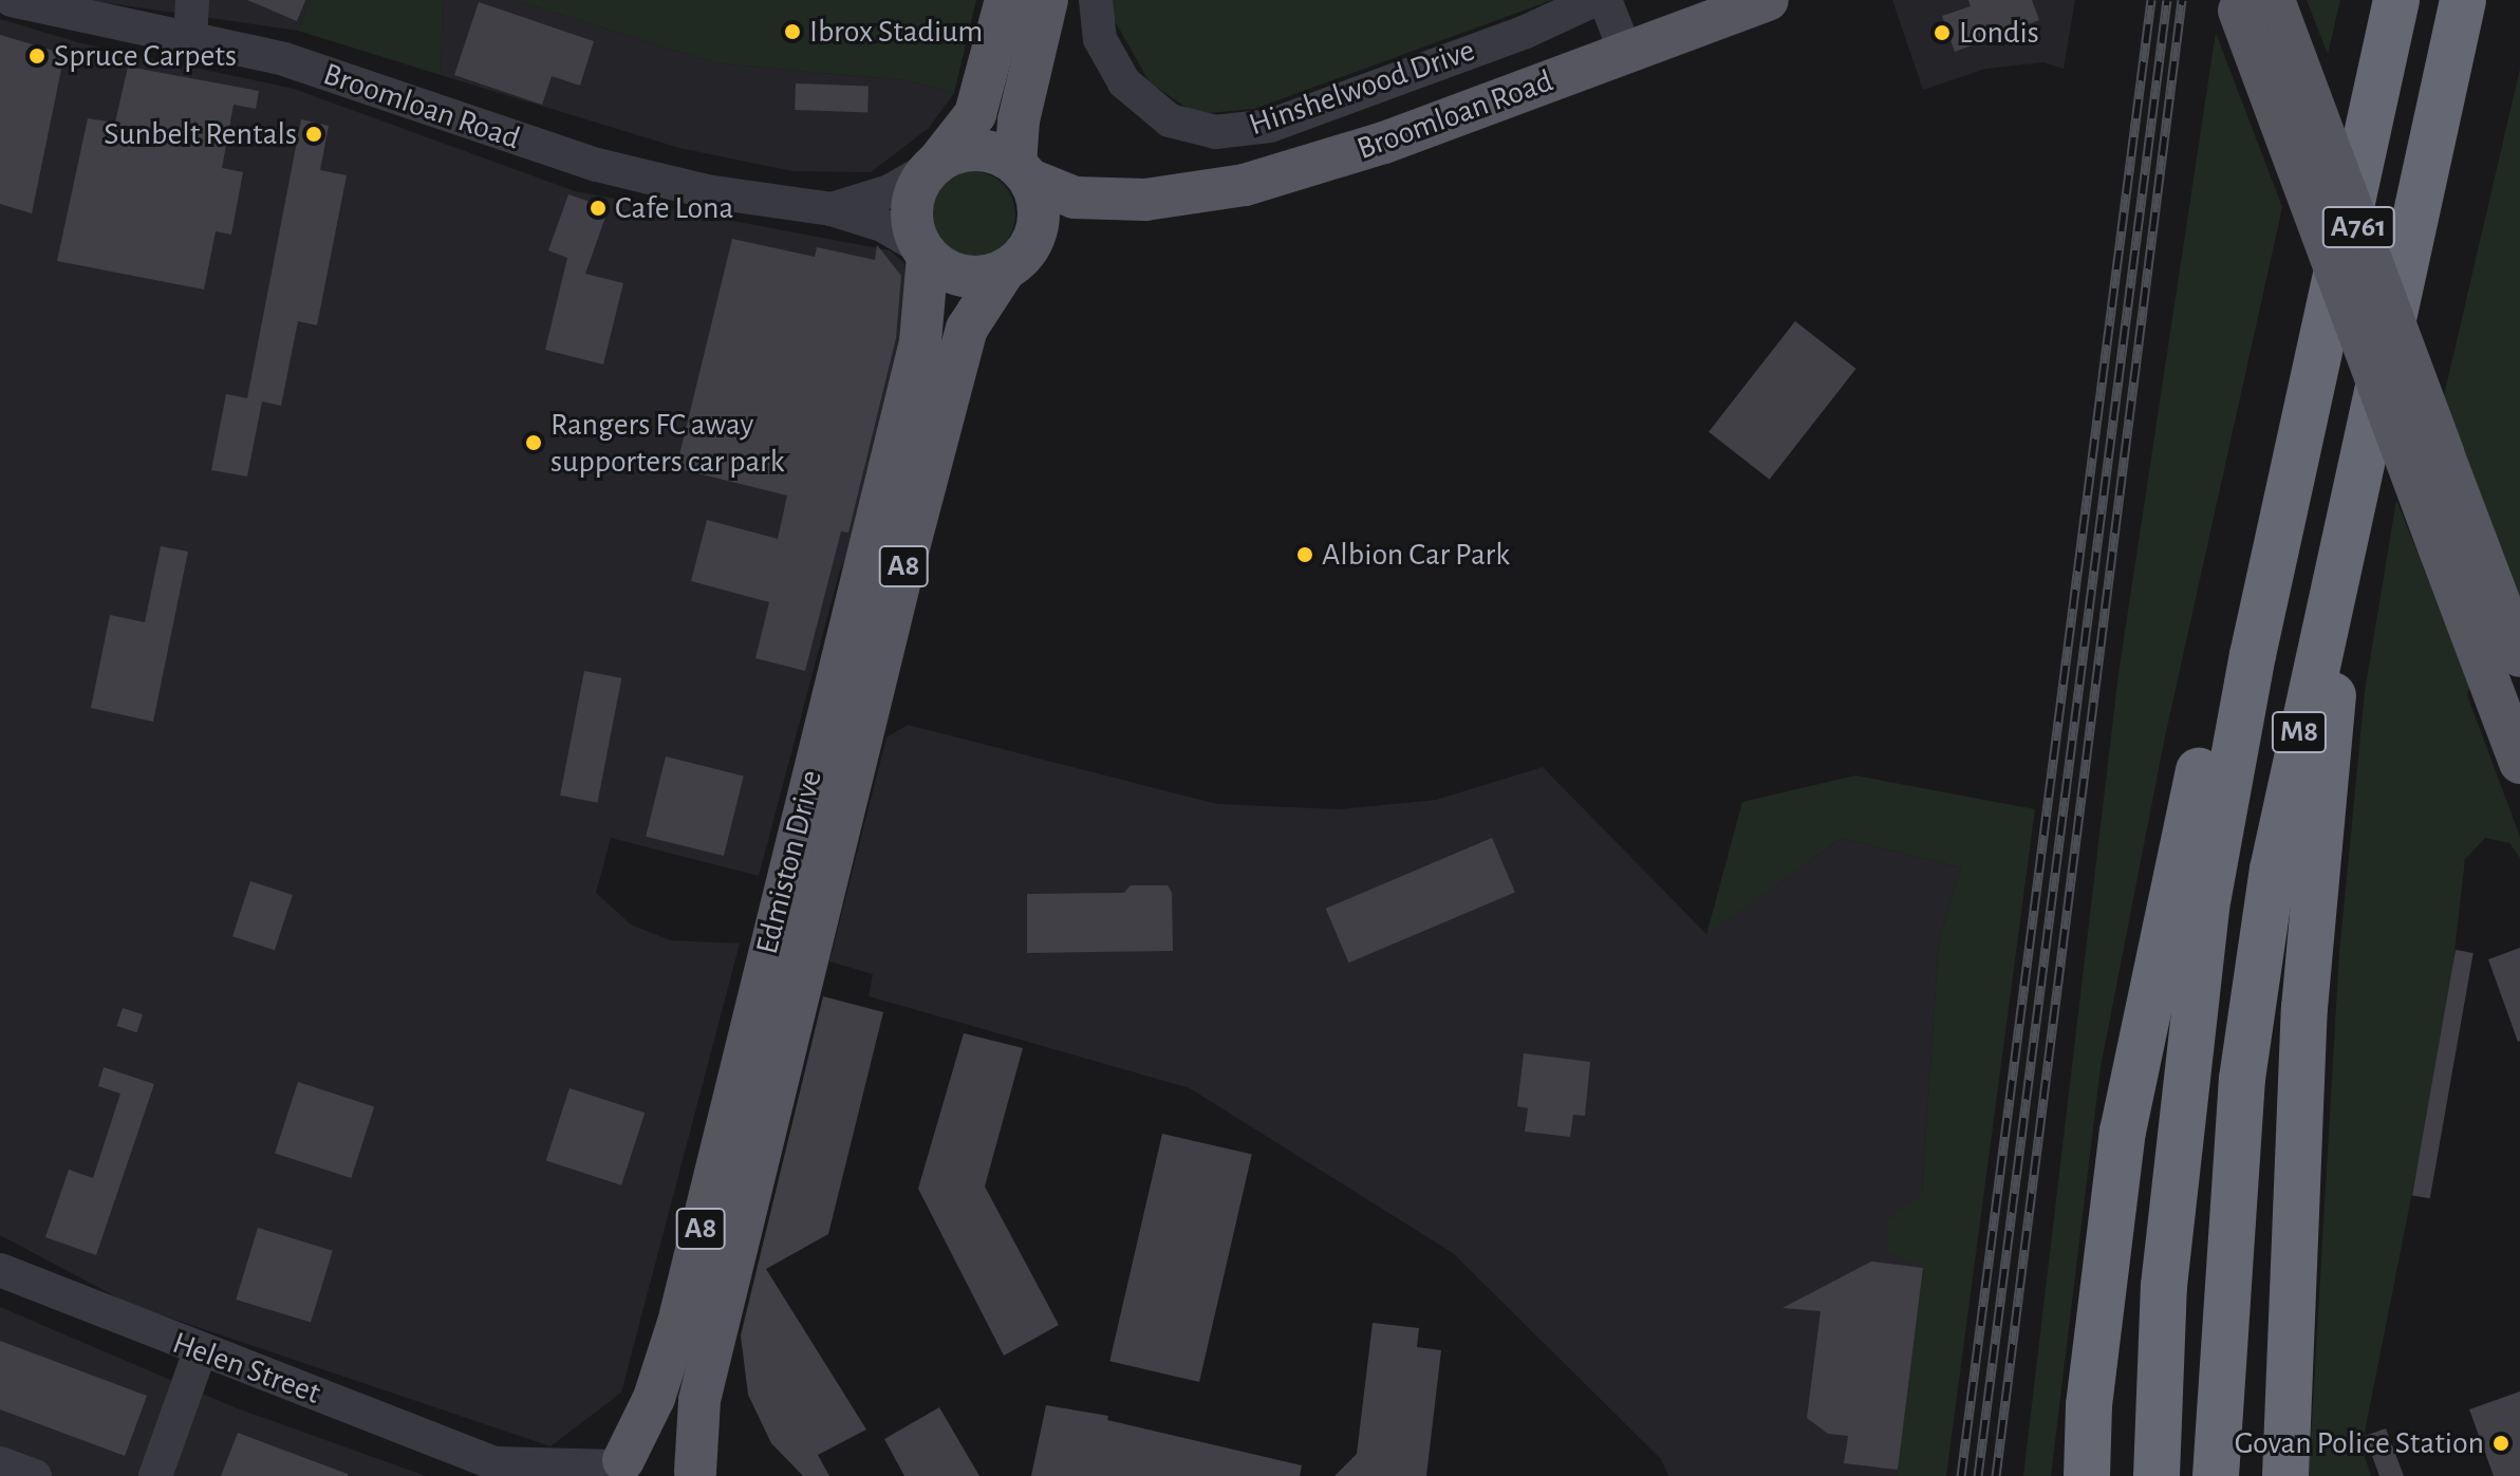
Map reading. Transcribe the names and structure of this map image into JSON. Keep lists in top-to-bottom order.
{
  "streets": {
    "highway": ["M8"],
    "main road": [
      "Broomloan Road",
      "A761",
      "A8",
      "Edmiston Drive"
    ],
    "street": ["Hinshelwood Drive", "Helen Street"]
  },
  "crossings": [
    ["Broomloan Road", "Edmiston Drive"],
    ["Edmiston Drive", "Helen Street"]
  ],
  "places": [
    "Ibrox Stadium",
    "Londis",
    "Spruce Carpets",
    "Sunbelt Rentals",
    "Cafe Lona",
    "Rangers FC away supporters car park",
    "Albion Car Park",
    "Govan Police Station"
  ]
}
